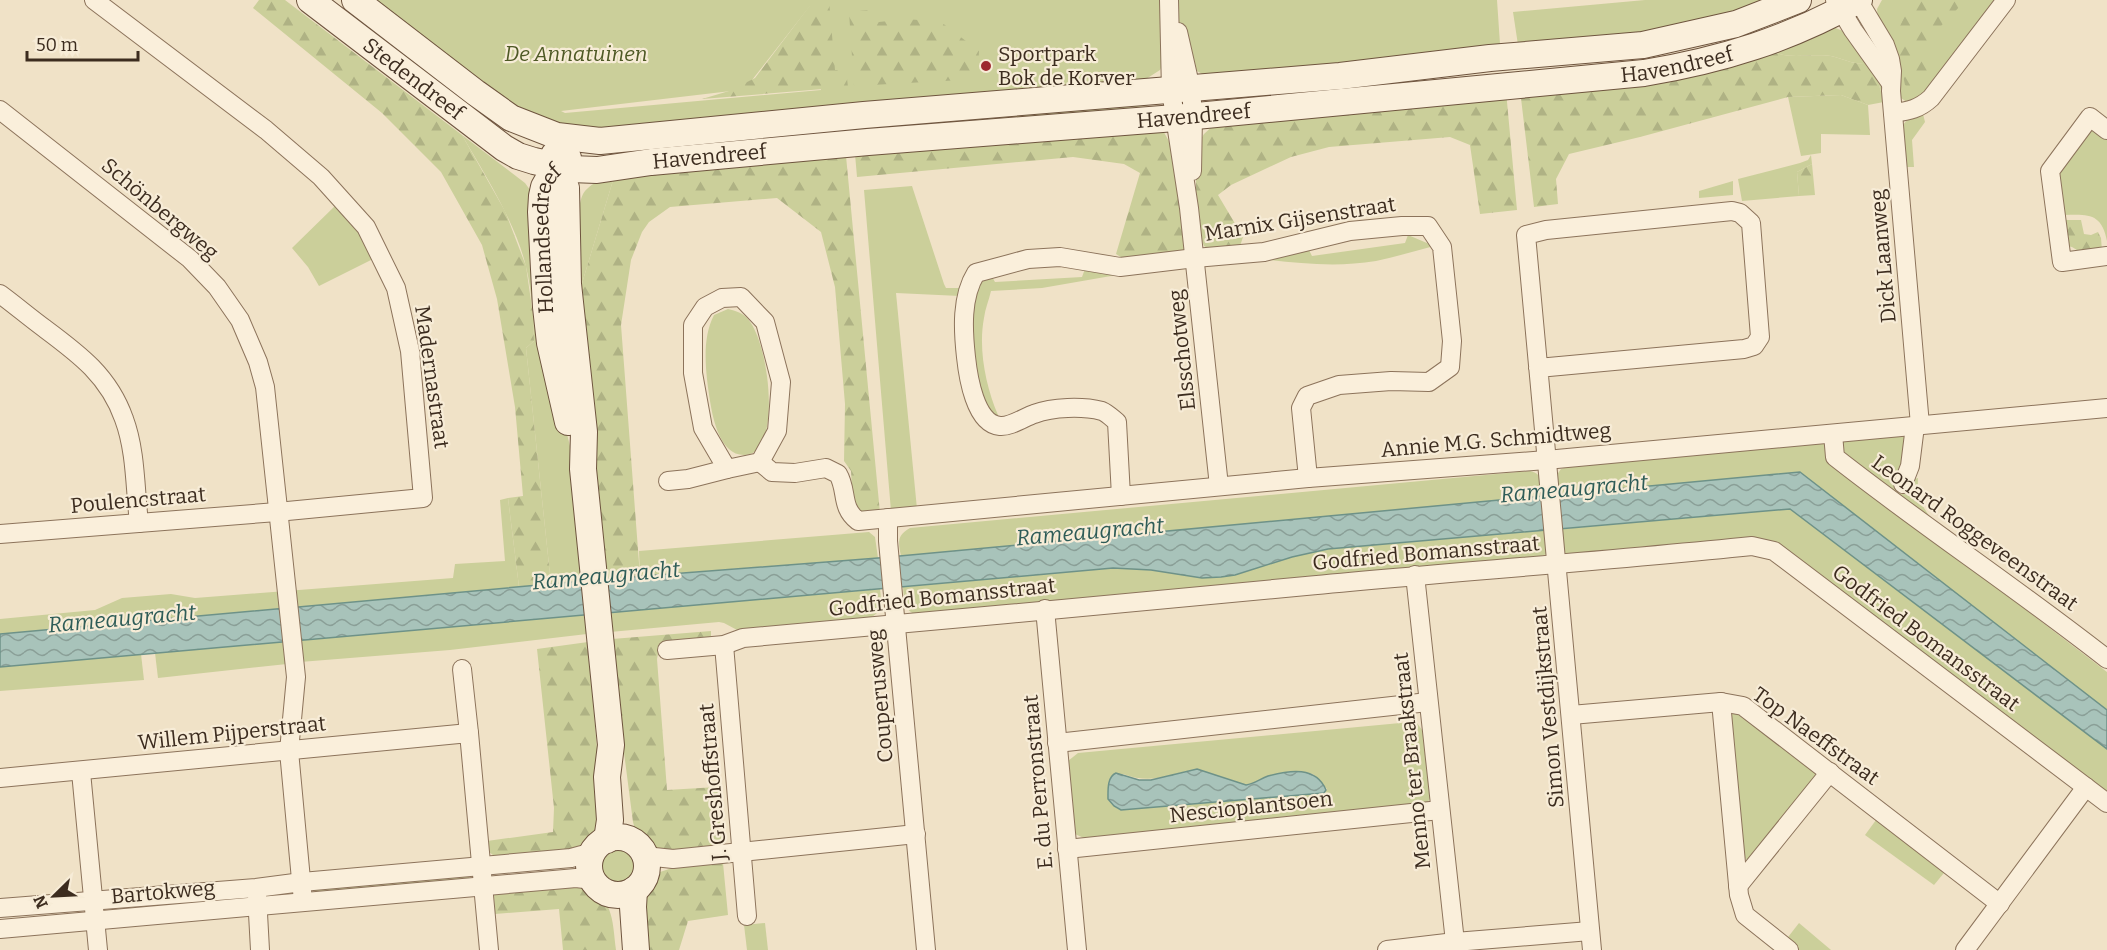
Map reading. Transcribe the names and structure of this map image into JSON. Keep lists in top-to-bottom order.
{
  "streets": {
    "main road": ["Havendreef", "Stedendreef", "Hollandsedreef"],
    "street": [
      "Schönbergweg",
      "Marnix Gijsenstraat",
      "Dick Laanweg",
      "Elsschotweg",
      "Madernastraat",
      "Annie M.G. Schmidtweg",
      "Poulencstraat",
      "Leonard Roggeveenstraat",
      "Godfried Bomansstraat",
      "Couperusweg",
      "Simon Vestdijkstraat",
      "Willem Pijperstraat",
      "Top Naeffstraat",
      "Menno ter Braakstraat",
      "J. Greshoffstraat",
      "E. du Perronstraat",
      "Nescioplantsoen",
      "Bartokweg"
    ]
  },
  "crossings": [
    ["Havendreef", "Stedendreef"],
    ["Havendreef", "Hollandsedreef"],
    ["Havendreef", "Dick Laanweg"],
    ["Havendreef", "Elsschotweg"],
    ["Stedendreef", "Hollandsedreef"],
    ["Schönbergweg", "Madernastraat"],
    ["Schönbergweg", "Poulencstraat"],
    ["Schönbergweg", "Willem Pijperstraat"],
    ["Marnix Gijsenstraat", "Elsschotweg"],
    ["Marnix Gijsenstraat", "Annie M.G. Schmidtweg"],
    ["Hollandsedreef", "Bartokweg"],
    ["Dick Laanweg", "Annie M.G. Schmidtweg"],
    ["Dick Laanweg", "Leonard Roggeveenstraat"],
    ["Elsschotweg", "Annie M.G. Schmidtweg"],
    ["Madernastraat", "Poulencstraat"],
    ["Annie M.G. Schmidtweg", "Leonard Roggeveenstraat"],
    ["Annie M.G. Schmidtweg", "Couperusweg"],
    ["Annie M.G. Schmidtweg", "Simon Vestdijkstraat"],
    ["Godfried Bomansstraat", "Couperusweg"],
    ["Godfried Bomansstraat", "Simon Vestdijkstraat"],
    ["Godfried Bomansstraat", "Menno ter Braakstraat"],
    ["Godfried Bomansstraat", "J. Greshoffstraat"],
    ["Godfried Bomansstraat", "E. du Perronstraat"],
    ["Simon Vestdijkstraat", "Top Naeffstraat"],
    ["Menno ter Braakstraat", "Nescioplantsoen"],
    ["E. du Perronstraat", "Nescioplantsoen"]
  ],
  "water": ["Rameaugracht"],
  "parks": ["De Annatuinen"],
  "places": ["Sportpark Bok de Korver"],
  "scale_bar": "50 m",
  "north": "bottom left"
}
